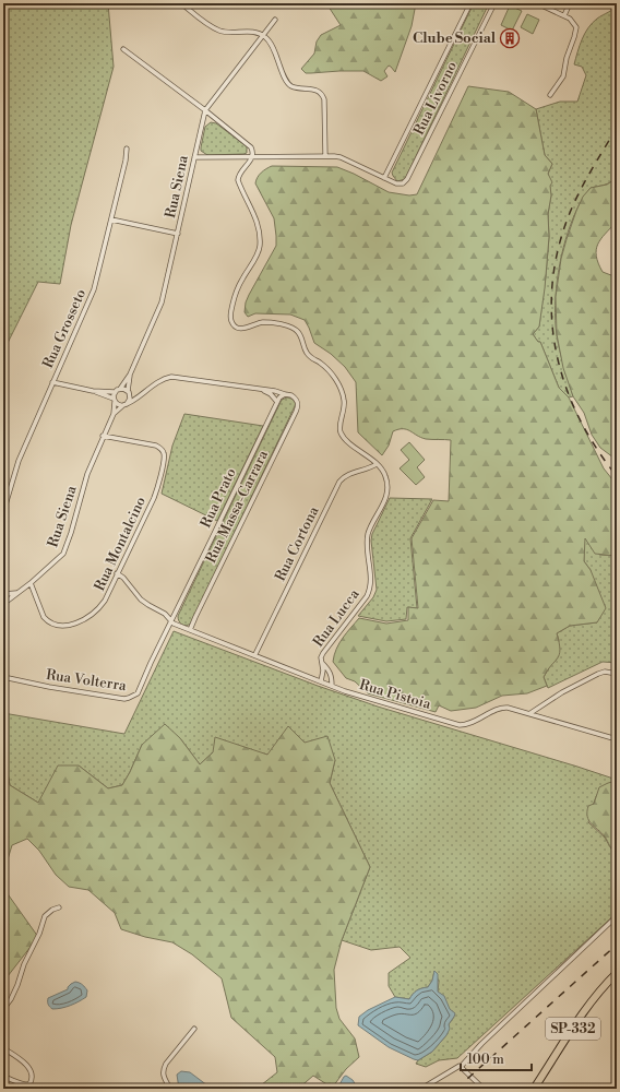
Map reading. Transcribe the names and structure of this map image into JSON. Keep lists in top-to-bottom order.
{
  "streets": {
    "main road": ["SP-332"],
    "street": [
      "Rua Livorno",
      "Rua Siena",
      "Rua Grosseto",
      "Rua Prato",
      "Rua Massa-Carrara",
      "Rua Montalcino",
      "Rua Cortona",
      "Rua Lucca",
      "Rua Volterra",
      "Rua Pistoia"
    ]
  },
  "crossings": [
    ["Rua Livorno", "Rua Siena"],
    ["Rua Livorno", "Rua Lucca"],
    ["Rua Siena", "Rua Prato"],
    ["Rua Siena", "Rua Massa-Carrara"],
    ["Rua Siena", "Rua Montalcino"],
    ["Rua Prato", "Rua Massa-Carrara"],
    ["Rua Prato", "Rua Volterra"],
    ["Rua Prato", "Rua Pistoia"],
    ["Rua Massa-Carrara", "Rua Pistoia"],
    ["Rua Montalcino", "Rua Pistoia"],
    ["Rua Cortona", "Rua Lucca"],
    ["Rua Cortona", "Rua Pistoia"],
    ["Rua Lucca", "Rua Pistoia"],
    ["Rua Volterra", "Rua Pistoia"]
  ],
  "places": {
    "building": ["Clube Social"]
  },
  "scale_bar": "100 m"
}
